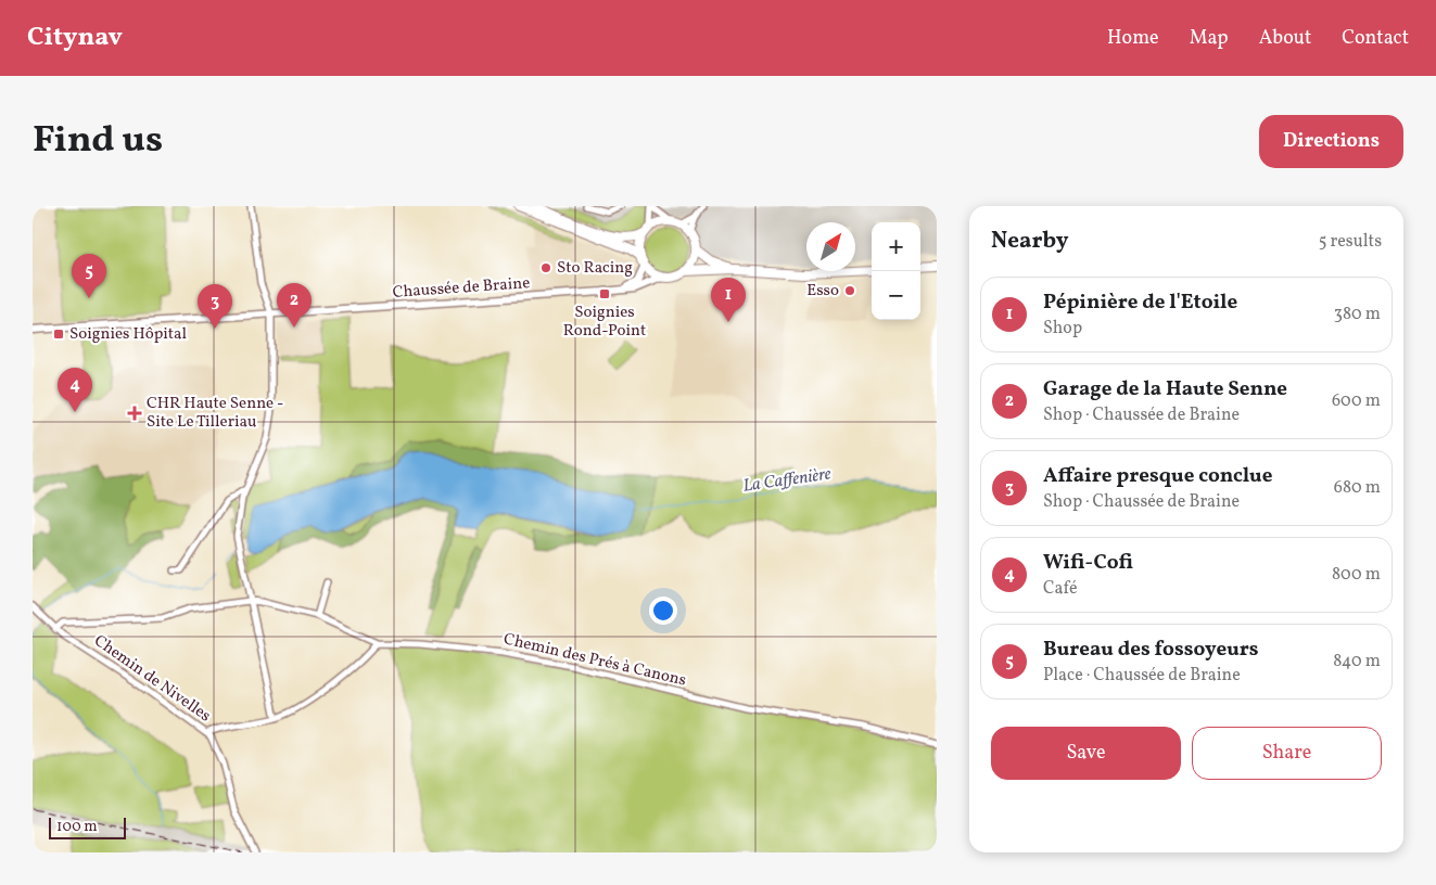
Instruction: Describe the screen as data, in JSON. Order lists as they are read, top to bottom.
{
  "streets": {
    "street": ["Chaussée de Braine", "Chemin des Prés à Canons", "Chemin de Nivelles"]
  },
  "crossings": [
    ["Chemin des Prés à Canons", "Chemin de Nivelles"]
  ],
  "water": ["La Caffenière"],
  "places": {
    "other": ["Sto Racing", "Esso"],
    "transit": ["Soignies Rond-Point", "Soignies Hôpital"],
    "health": ["CHR Haute Senne - Site Le Tilleriau"]
  },
  "scale_bar": "100 m",
  "north": "top right",
  "page": {
    "header": "Citynav",
    "nav": [
      "Home",
      "Map",
      "About",
      "Contact"
    ],
    "title": "Find us",
    "buttons": [
      "Directions",
      ["Save", "Share"]
    ],
    "heading": ["Nearby", "5 results"],
    "map_buttons": ["+", "−"],
    "pins": [
      "5",
      "1",
      "2",
      "3",
      "4"
    ],
    "list": [
      {
        "mark": "1",
        "name": "Pépinière de l'Etoile",
        "note": "Shop",
        "value": "380 m"
      },
      {
        "mark": "2",
        "name": "Garage de la Haute Senne",
        "note": "Shop · Chaussée de Braine",
        "value": "600 m"
      },
      {
        "mark": "3",
        "name": "Affaire presque conclue",
        "note": "Shop · Chaussée de Braine",
        "value": "680 m"
      },
      {
        "mark": "4",
        "name": "Wifi-Cofi",
        "note": "Café",
        "value": "800 m"
      },
      {
        "mark": "5",
        "name": "Bureau des fossoyeurs",
        "note": "Place · Chaussée de Braine",
        "value": "840 m"
      }
    ],
    "scale": "100 m"
  }
}
